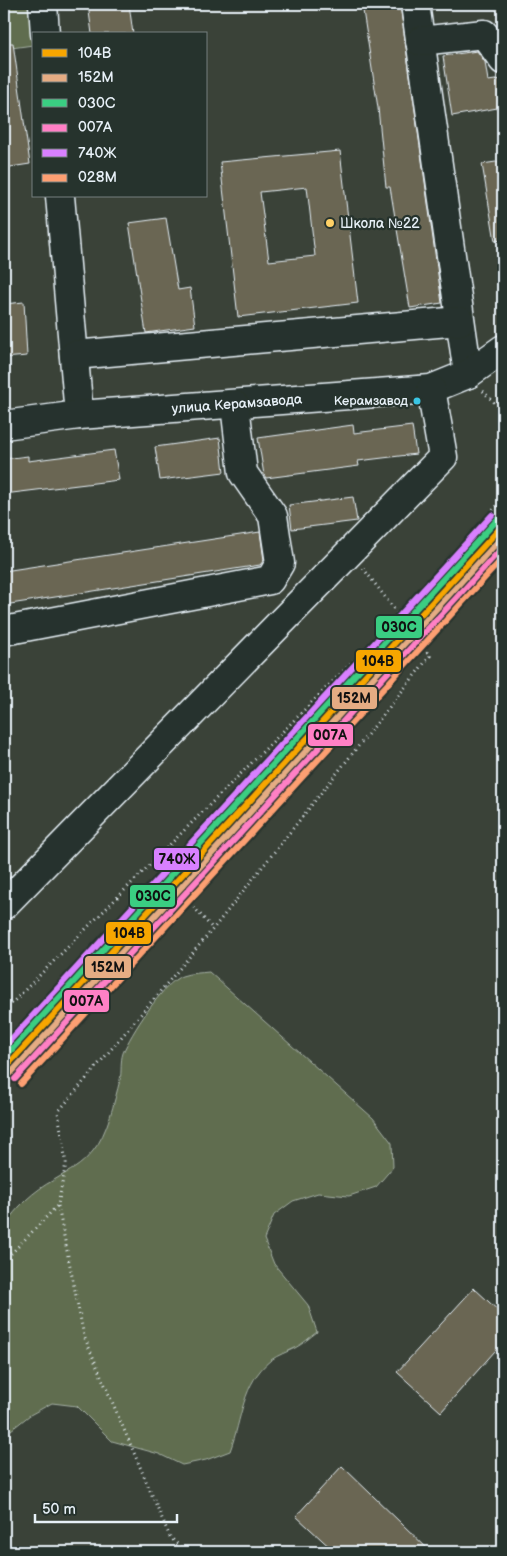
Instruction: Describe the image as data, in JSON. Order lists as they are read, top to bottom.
{
  "streets": {
    "street": ["улица Керамзавода"]
  },
  "places": ["Школа №22", "Керамзавод"],
  "lines": [
    "transit line 740Ж",
    "transit line 030C",
    "transit line 104В",
    "transit line 152М",
    "transit line 007А",
    "transit line 028М"
  ],
  "legend": [
    "104В",
    "152М",
    "030C",
    "007А",
    "740Ж",
    "028М"
  ],
  "scale_bar": "50 m"
}
